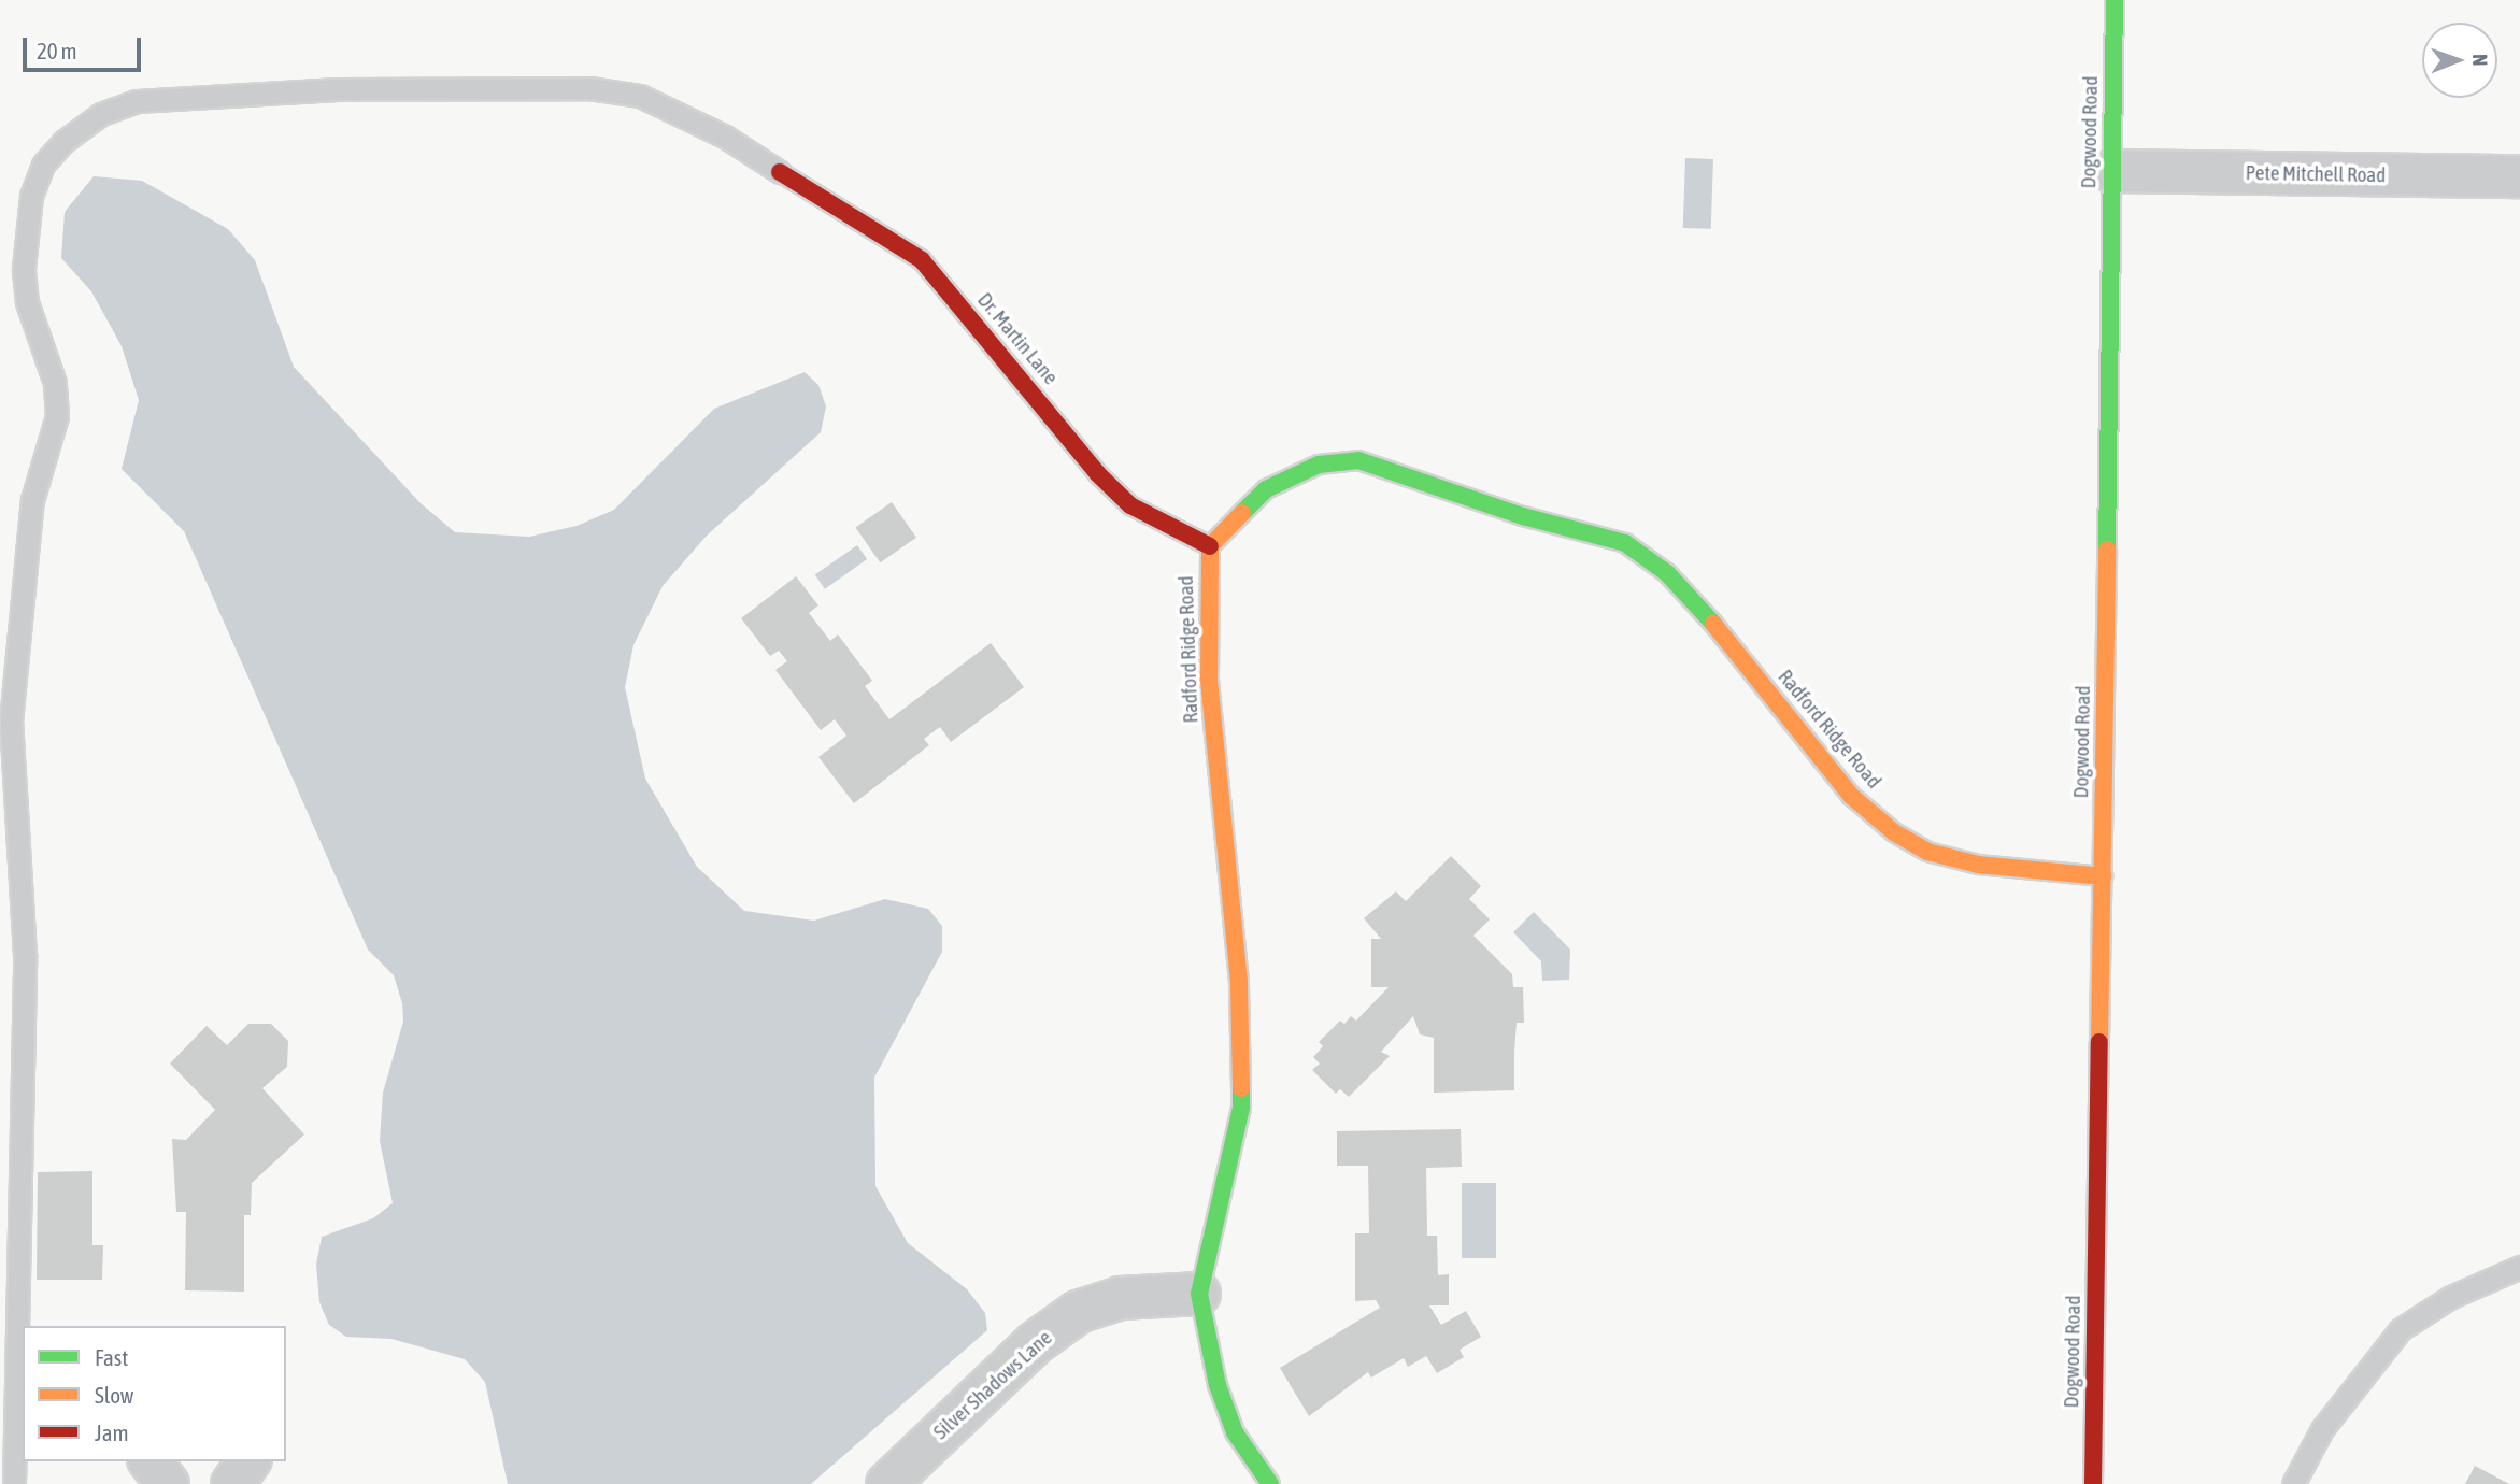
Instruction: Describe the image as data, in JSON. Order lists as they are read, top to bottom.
{
  "streets": {
    "street": [
      "Dogwood Road",
      "Pete Mitchell Road",
      "Dr. Martin Lane",
      "Radford Ridge Road",
      "Silver Shadows Lane"
    ]
  },
  "crossings": [
    ["Dogwood Road", "Pete Mitchell Road"],
    ["Dogwood Road", "Radford Ridge Road"],
    ["Dr. Martin Lane", "Radford Ridge Road"],
    ["Radford Ridge Road", "Silver Shadows Lane"]
  ],
  "legend": ["Fast", "Slow", "Jam"],
  "scale_bar": "20 m",
  "north": "right"
}
